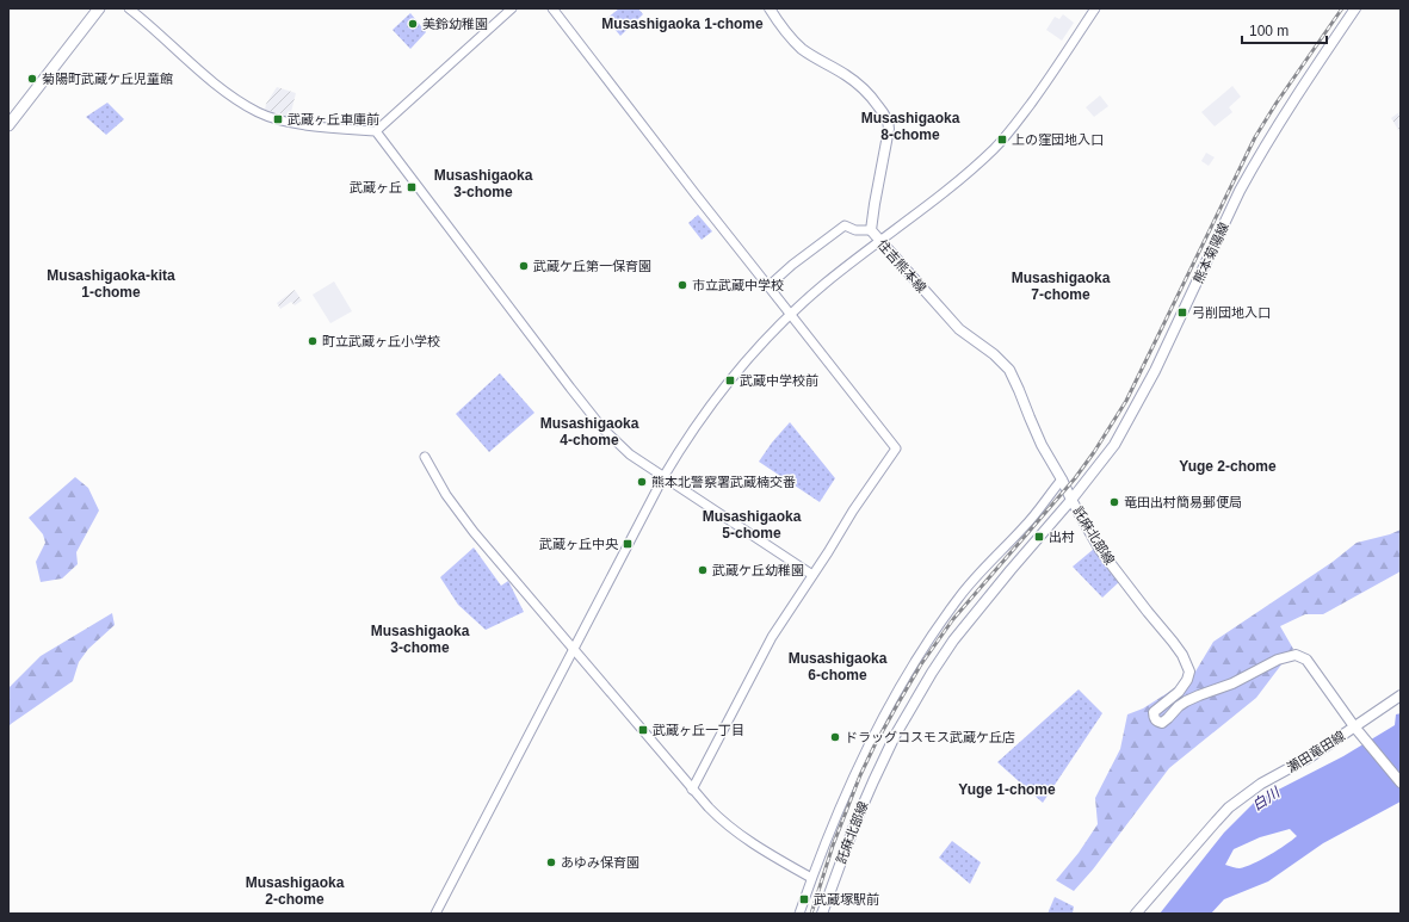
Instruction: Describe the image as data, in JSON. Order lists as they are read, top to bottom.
{
  "streets": {
    "main road": [
      "熊本菊陽線",
      "住吉熊本線",
      "託麻北部線",
      "瀬田竜田線"
    ]
  },
  "crossings": [
    ["熊本菊陽線", "住吉熊本線"],
    ["熊本菊陽線", "託麻北部線"],
    ["住吉熊本線", "託麻北部線"],
    ["託麻北部線", "瀬田竜田線"]
  ],
  "districts": [
    "Musashigaoka 1-chome",
    "Musashigaoka 8-chome",
    "Musashigaoka 3-chome",
    "Musashigaoka-kita 1-chome",
    "Musashigaoka 7-chome",
    "Musashigaoka 4-chome",
    "Yuge 2-chome",
    "Musashigaoka 5-chome",
    "Musashigaoka 3-chome",
    "Musashigaoka 6-chome",
    "Yuge 1-chome",
    "Musashigaoka 2-chome"
  ],
  "water": ["白川"],
  "places": {
    "other": [
      "美鈴幼稚園",
      "菊陽町武蔵ケ丘児童館",
      "武蔵ケ丘第一保育園",
      "市立武蔵中学校",
      "町立武蔵ヶ丘小学校",
      "熊本北警察署武蔵楠交番",
      "竜田出村簡易郵便局",
      "武蔵ケ丘幼稚園",
      "ドラッグコスモス武蔵ケ丘店",
      "あゆみ保育園"
    ],
    "transit": [
      "武蔵ヶ丘車庫前",
      "上の窪団地入口",
      "武蔵ヶ丘",
      "弓削団地入口",
      "武蔵中学校前",
      "出村",
      "武蔵ヶ丘中央",
      "武蔵ヶ丘一丁目",
      "武蔵塚駅前"
    ]
  },
  "scale_bar": "100 m"
}
